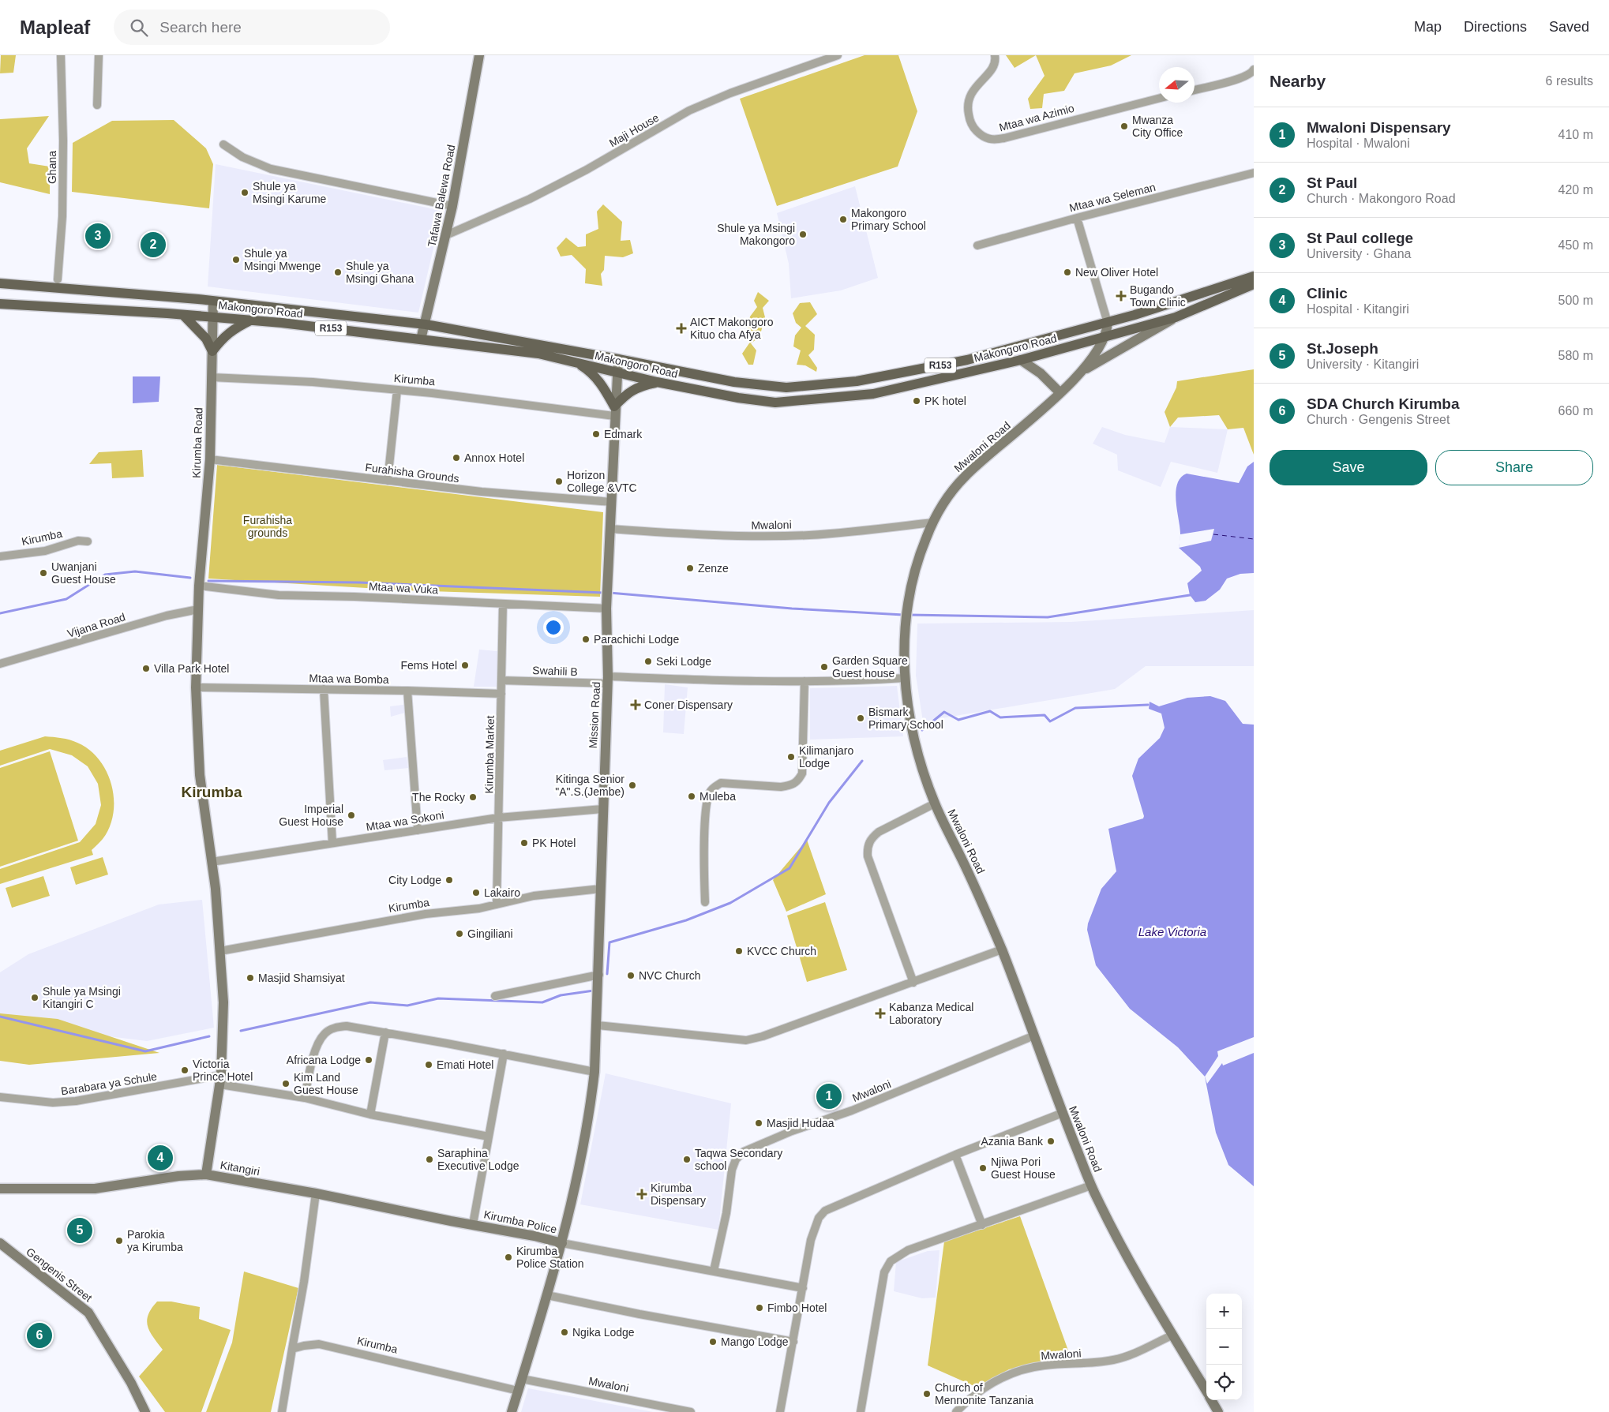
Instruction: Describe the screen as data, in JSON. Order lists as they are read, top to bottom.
{
  "streets": {
    "main road": ["Makongoro Road", "R153"],
    "street": [
      "Mtaa wa Azimio",
      "Maji House",
      "Ghana",
      "Tafawa Balewa Road",
      "Mtaa wa Seleman",
      "Kirumba",
      "Kirumba Road",
      "Mwaloni Road",
      "Furahisha Grounds",
      "Mwaloni",
      "Mtaa wa Vuka",
      "Vijana Road",
      "Swahili B",
      "Mtaa wa Bomba",
      "Mission Road",
      "Kirumba Market",
      "Mtaa wa Sokoni",
      "Barabara ya Schule",
      "Kitangiri",
      "Kirumba Police",
      "Gengenis Street"
    ]
  },
  "crossings": [
    ["Maji House", "Tafawa Balewa Road"],
    ["Tafawa Balewa Road", "Makongoro Road"],
    ["Makongoro Road", "Kirumba Road"],
    ["Makongoro Road", "Mwaloni Road"],
    ["Makongoro Road", "Mission Road"],
    ["Kirumba", "Kirumba Road"],
    ["Kirumba", "Mission Road"],
    ["Kirumba", "Kirumba Market"],
    ["Kirumba Road", "Furahisha Grounds"],
    ["Kirumba Road", "Mtaa wa Vuka"],
    ["Kirumba Road", "Vijana Road"],
    ["Kirumba Road", "Mtaa wa Bomba"],
    ["Kirumba Road", "Mtaa wa Sokoni"],
    ["Kirumba Road", "Barabara ya Schule"],
    ["Kirumba Road", "Kitangiri"],
    ["Mwaloni Road", "Mwaloni"],
    ["Furahisha Grounds", "Mission Road"],
    ["Mwaloni", "Mission Road"],
    ["Mtaa wa Vuka", "Mission Road"],
    ["Mtaa wa Vuka", "Kirumba Market"],
    ["Swahili B", "Mission Road"],
    ["Swahili B", "Kirumba Market"],
    ["Mtaa wa Bomba", "Kirumba Market"],
    ["Mission Road", "Mtaa wa Sokoni"],
    ["Mission Road", "Kirumba Police"],
    ["Kirumba Market", "Mtaa wa Sokoni"],
    ["Kitangiri", "Kirumba Police"]
  ],
  "districts": ["Kirumba"],
  "water": ["Lake Victoria"],
  "parks": ["Furahisha grounds"],
  "places": {
    "other": [
      "Mwanza City Office",
      "Shule ya Msingi Karume",
      "Makongoro Primary School",
      "Shule ya Msingi Makongoro",
      "Shule ya Msingi Mwenge",
      "Shule ya Msingi Ghana",
      "New Oliver Hotel",
      "PK hotel",
      "Edmark",
      "Annox Hotel",
      "Horizon College &VTC",
      "Zenze",
      "Uwanjani Guest House",
      "Parachichi Lodge",
      "Seki Lodge",
      "Fems Hotel",
      "Garden Square Guest house",
      "Villa Park Hotel",
      "Bismark Primary School",
      "Kilimanjaro Lodge",
      "Kitinga Senior \"A\".S.(Jembe)",
      "Muleba",
      "The Rocky",
      "Imperial Guest House",
      "PK Hotel",
      "City Lodge",
      "Lakairo",
      "Gingiliani",
      "KVCC Church",
      "NVC Church",
      "Masjid Shamsiyat",
      "Shule ya Msingi Kitangiri C",
      "Africana Lodge",
      "Emati Hotel",
      "Victoria Prince Hotel",
      "Kim Land Guest House",
      "Masjid Hudaa",
      "Azania Bank",
      "Saraphina Executive Lodge",
      "Taqwa Secondary school",
      "Njiwa Pori Guest House",
      "Parokia ya Kirumba",
      "Kirumba Police Station",
      "Fimbo Hotel",
      "Ngika Lodge",
      "Mango Lodge",
      "Church of Mennonite Tanzania"
    ],
    "health": [
      "Bugando Town Clinic",
      "AICT Makongoro Kituo cha Afya",
      "Coner Dispensary",
      "Kabanza Medical Laboratory",
      "Kirumba Dispensary"
    ]
  },
  "north": "left",
  "page": {
    "header": "Mapleaf",
    "search": "Search here",
    "nav": ["Map", "Directions", "Saved"],
    "heading": ["Nearby", "6 results"],
    "list": [
      {
        "mark": "1",
        "name": "Mwaloni Dispensary",
        "note": "Hospital · Mwaloni",
        "value": "410 m"
      },
      {
        "mark": "2",
        "name": "St Paul",
        "note": "Church · Makongoro Road",
        "value": "420 m"
      },
      {
        "mark": "3",
        "name": "St Paul college",
        "note": "University · Ghana",
        "value": "450 m"
      },
      {
        "mark": "4",
        "name": "Clinic",
        "note": "Hospital · Kitangiri",
        "value": "500 m"
      },
      {
        "mark": "5",
        "name": "St.Joseph",
        "note": "University · Kitangiri",
        "value": "580 m"
      },
      {
        "mark": "6",
        "name": "SDA Church Kirumba",
        "note": "Church · Gengenis Street",
        "value": "660 m"
      }
    ],
    "pins": [
      "3",
      "2",
      "1",
      "4",
      "5",
      "6"
    ],
    "buttons": ["Save", "Share"],
    "map_buttons": ["+", "−"]
  }
}
